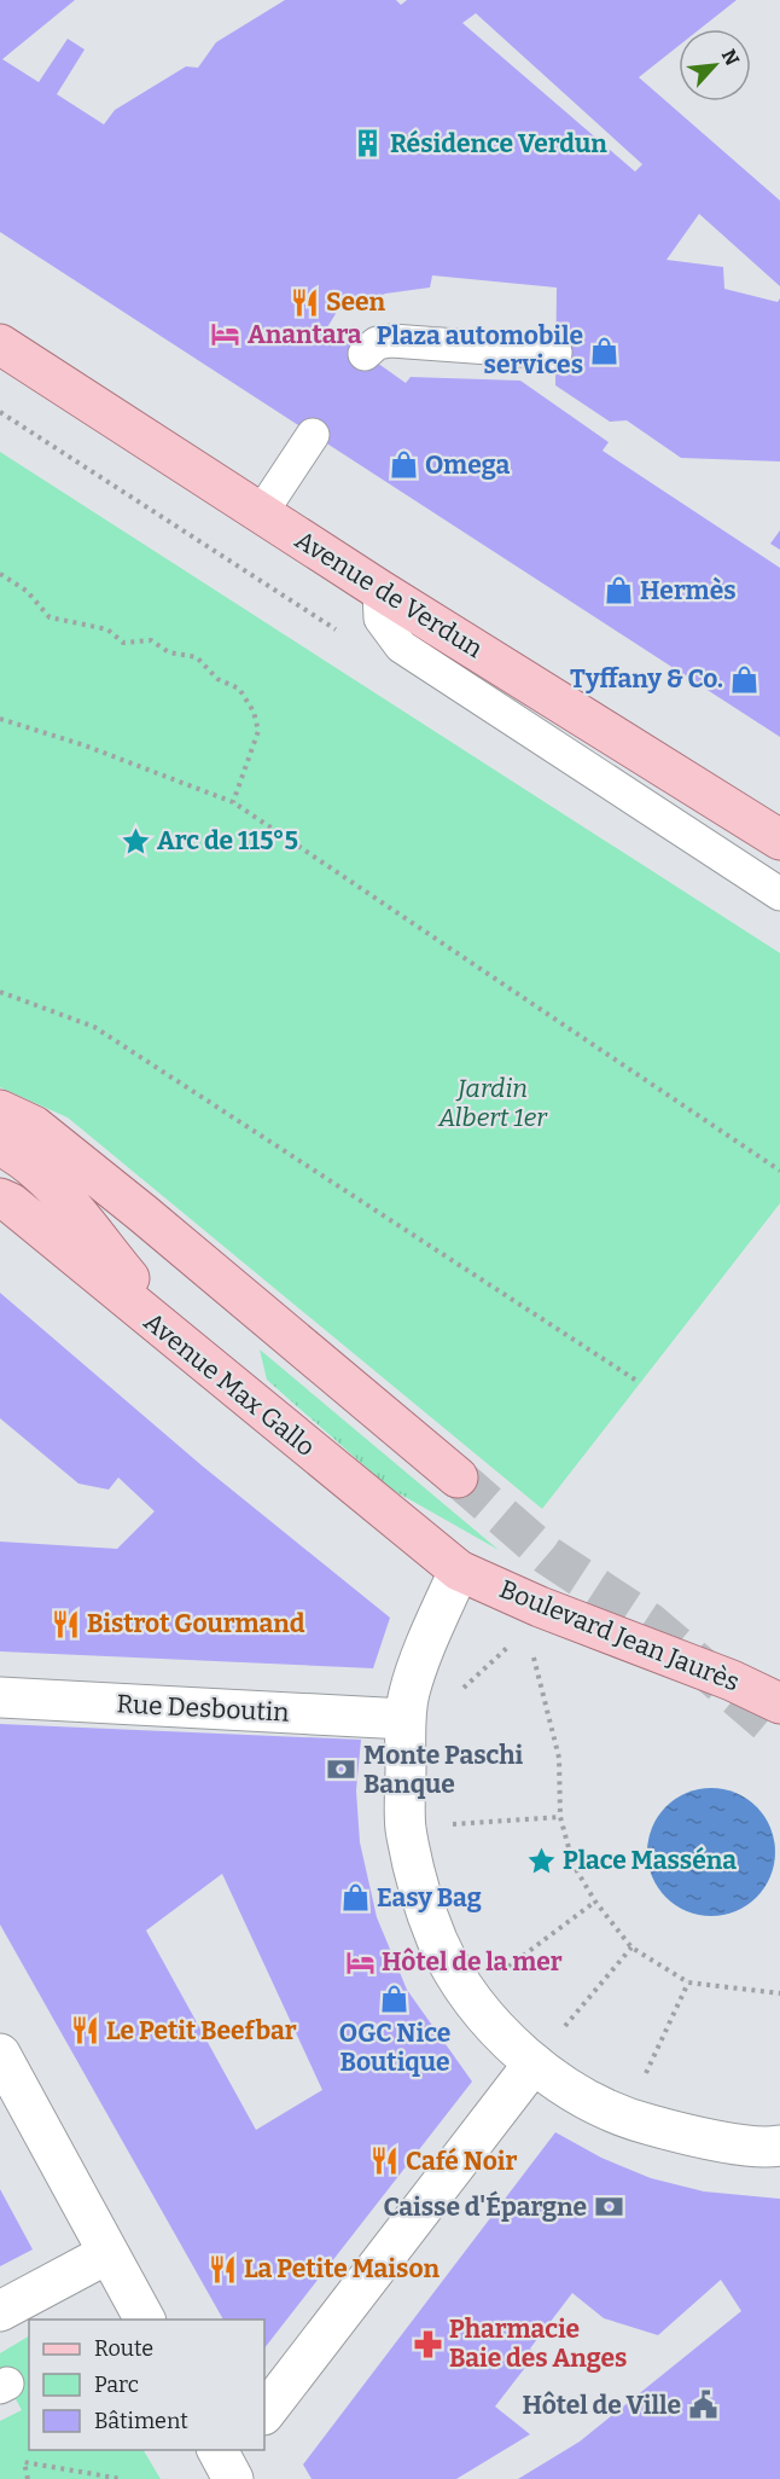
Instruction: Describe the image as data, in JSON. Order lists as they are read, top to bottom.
{
  "streets": {
    "main road": ["Avenue de Verdun", "Avenue Max Gallo", "Boulevard Jean Jaurès"],
    "street": ["Rue Desboutin"]
  },
  "crossings": [
    ["Avenue Max Gallo", "Boulevard Jean Jaurès"]
  ],
  "parks": ["Jardin Albert 1er"],
  "places": {
    "building": ["Résidence Verdun"],
    "restaurant": [
      "Seen",
      "Bistrot Gourmand",
      "Le Petit Beefbar",
      "Café Noir",
      "La Petite Maison"
    ],
    "hotel": ["Anantara", "Hôtel de la mer"],
    "shop": [
      "Plaza automobile services",
      "Omega",
      "Hermès",
      "Tyffany & Co.",
      "Easy Bag",
      "OGC Nice Boutique"
    ],
    "place": ["Arc de 115°5", "Place Masséna"],
    "bank": ["Monte Paschi Banque", "Caisse d'Épargne"],
    "pharmacy": ["Pharmacie Baie des Anges"],
    "public building": ["Hôtel de Ville"]
  },
  "legend": ["Route", "Parc", "Bâtiment"],
  "north": "top right"
}
